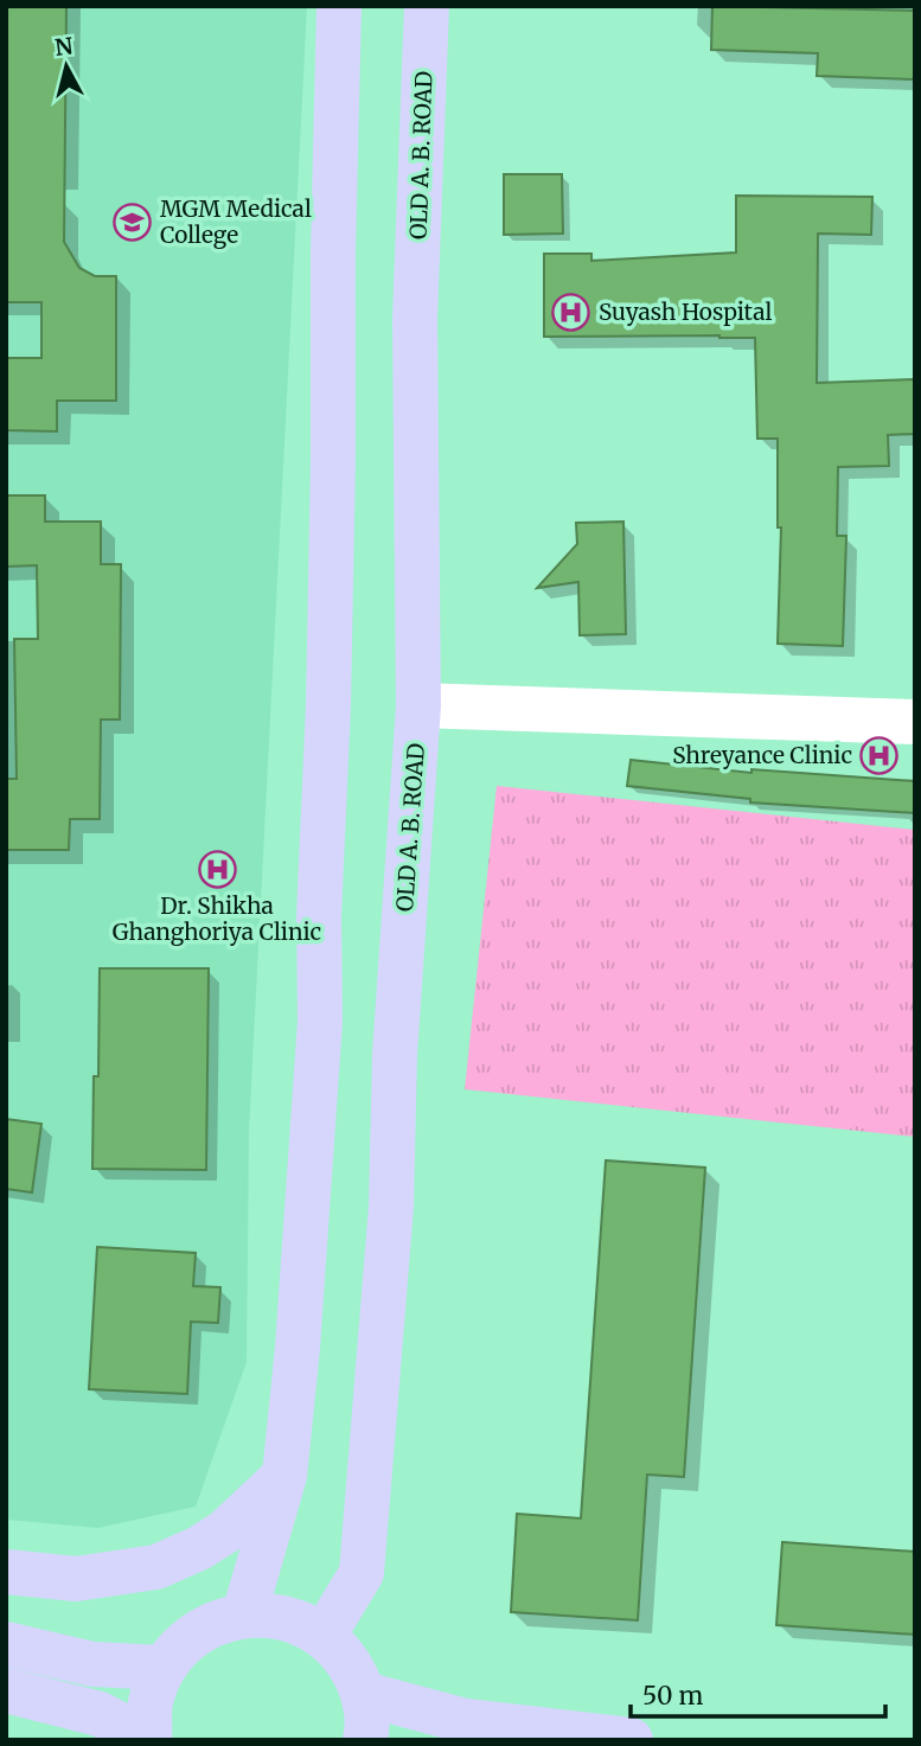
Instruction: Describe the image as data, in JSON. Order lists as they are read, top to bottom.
{
  "streets": {
    "main road": ["OLD A. B. ROAD"]
  },
  "places": {
    "school or university": ["MGM Medical College"],
    "hospital": ["Suyash Hospital", "Shreyance Clinic", "Dr. Shikha Ghanghoriya Clinic"]
  },
  "scale_bar": "50 m",
  "north": "top"
}
